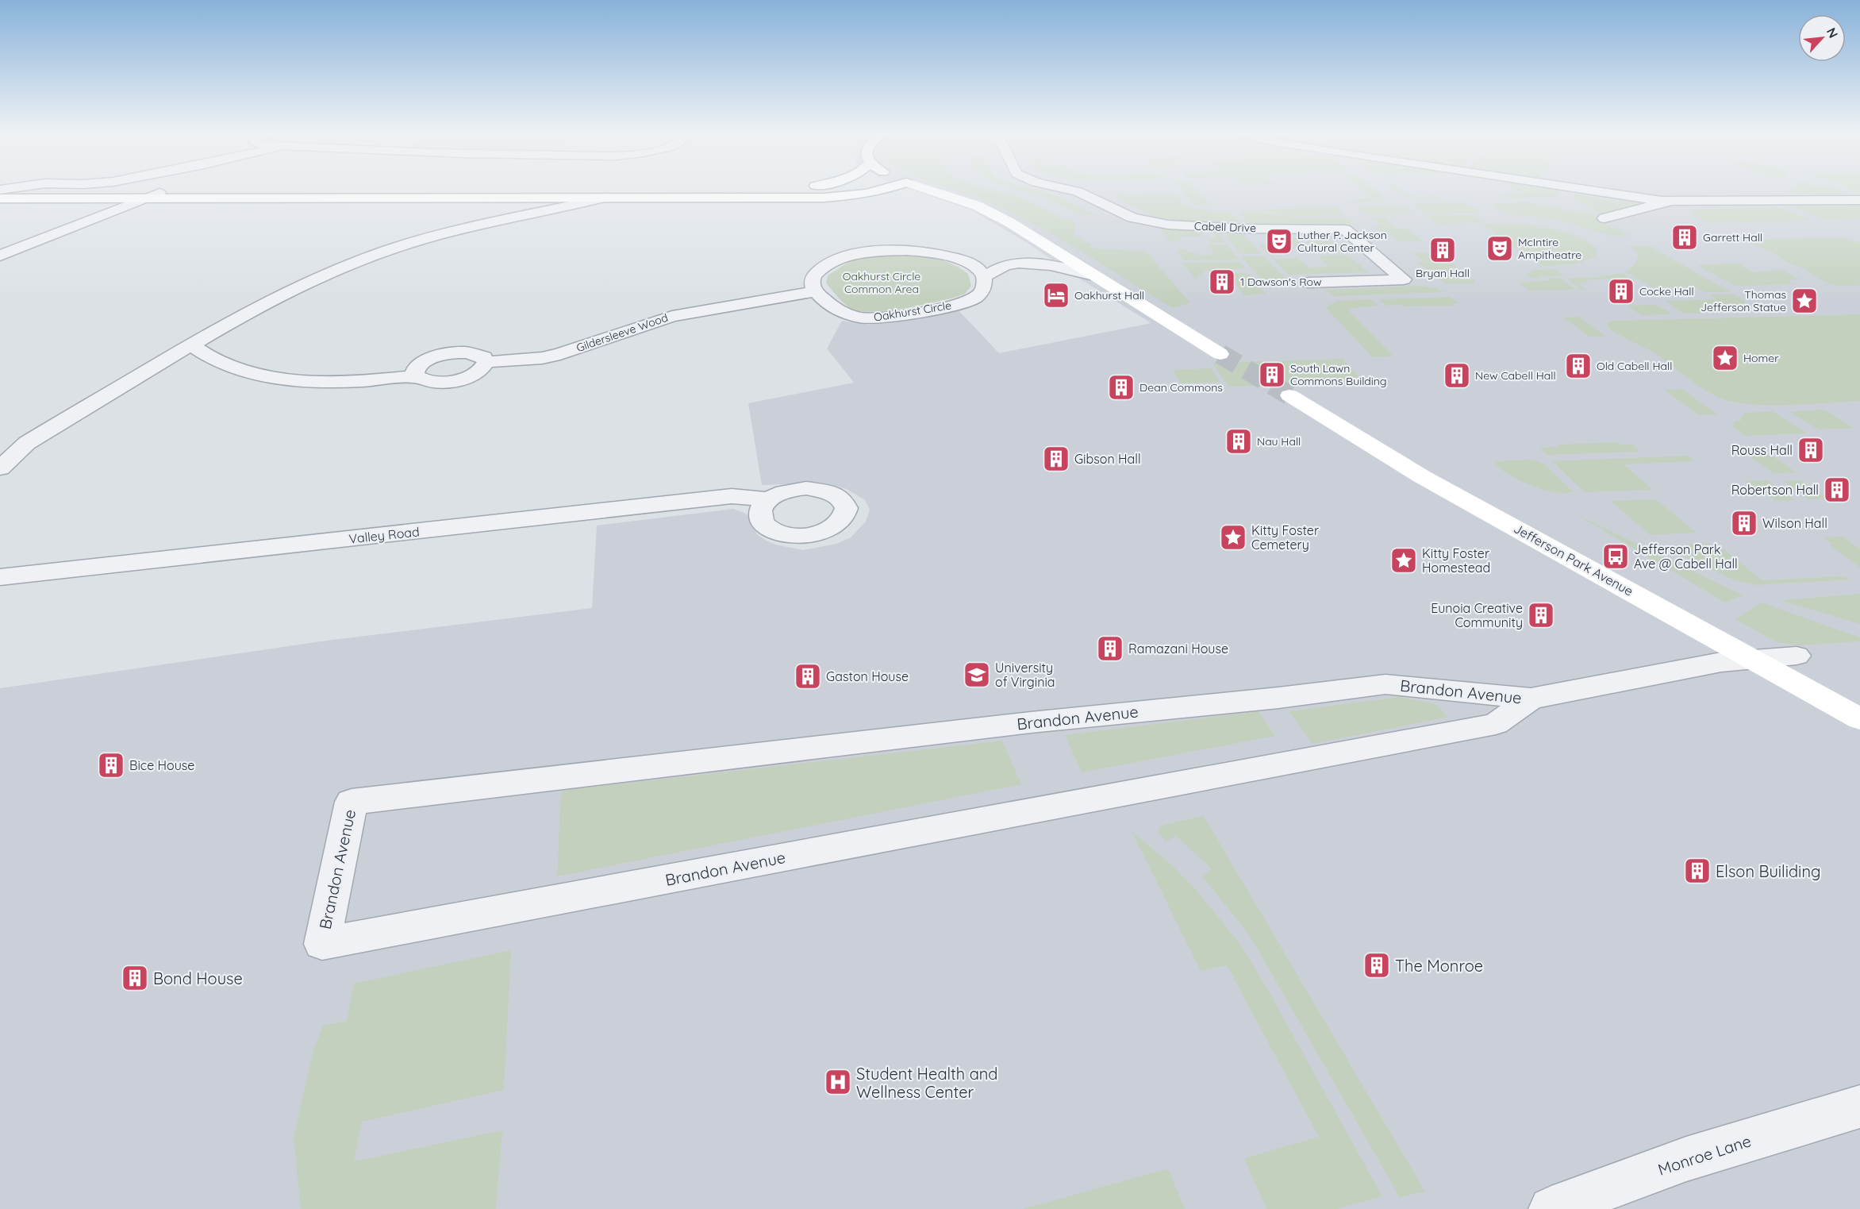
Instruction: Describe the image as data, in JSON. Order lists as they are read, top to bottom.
{
  "streets": {
    "main road": ["Jefferson Park Avenue"],
    "street": [
      "Cabell Drive",
      "Oakhurst Circle",
      "Gildersleeve Wood",
      "Valley Road",
      "Brandon Avenue",
      "Monroe Lane"
    ]
  },
  "crossings": [
    ["Oakhurst Circle", "Gildersleeve Wood"],
    ["Jefferson Park Avenue", "Brandon Avenue"]
  ],
  "parks": ["Oakhurst Circle Common Area"],
  "places": {
    "building": [
      "Garrett Hall",
      "Bryan Hall",
      "1 Dawson's Row",
      "Cocke Hall",
      "Old Cabell Hall",
      "South Lawn Commons Building",
      "New Cabell Hall",
      "Dean Commons",
      "Nau Hall",
      "Rouss Hall",
      "Gibson Hall",
      "Robertson Hall",
      "Wilson Hall",
      "Eunoia Creative Community",
      "Ramazani House",
      "Gaston House",
      "Bice House",
      "Elson Builiding",
      "The Monroe",
      "Bond House"
    ],
    "theatre": ["Luther P. Jackson Cultural Center", "McIntire Ampitheatre"],
    "hotel": ["Oakhurst Hall"],
    "place": [
      "Thomas Jefferson Statue",
      "Homer",
      "Kitty Foster Cemetery",
      "Kitty Foster Homestead"
    ],
    "bus stop": ["Jefferson Park Ave @ Cabell Hall"],
    "school or university": ["University of Virginia"],
    "hospital": ["Student Health and Wellness Center"]
  },
  "north": "top right"
}
